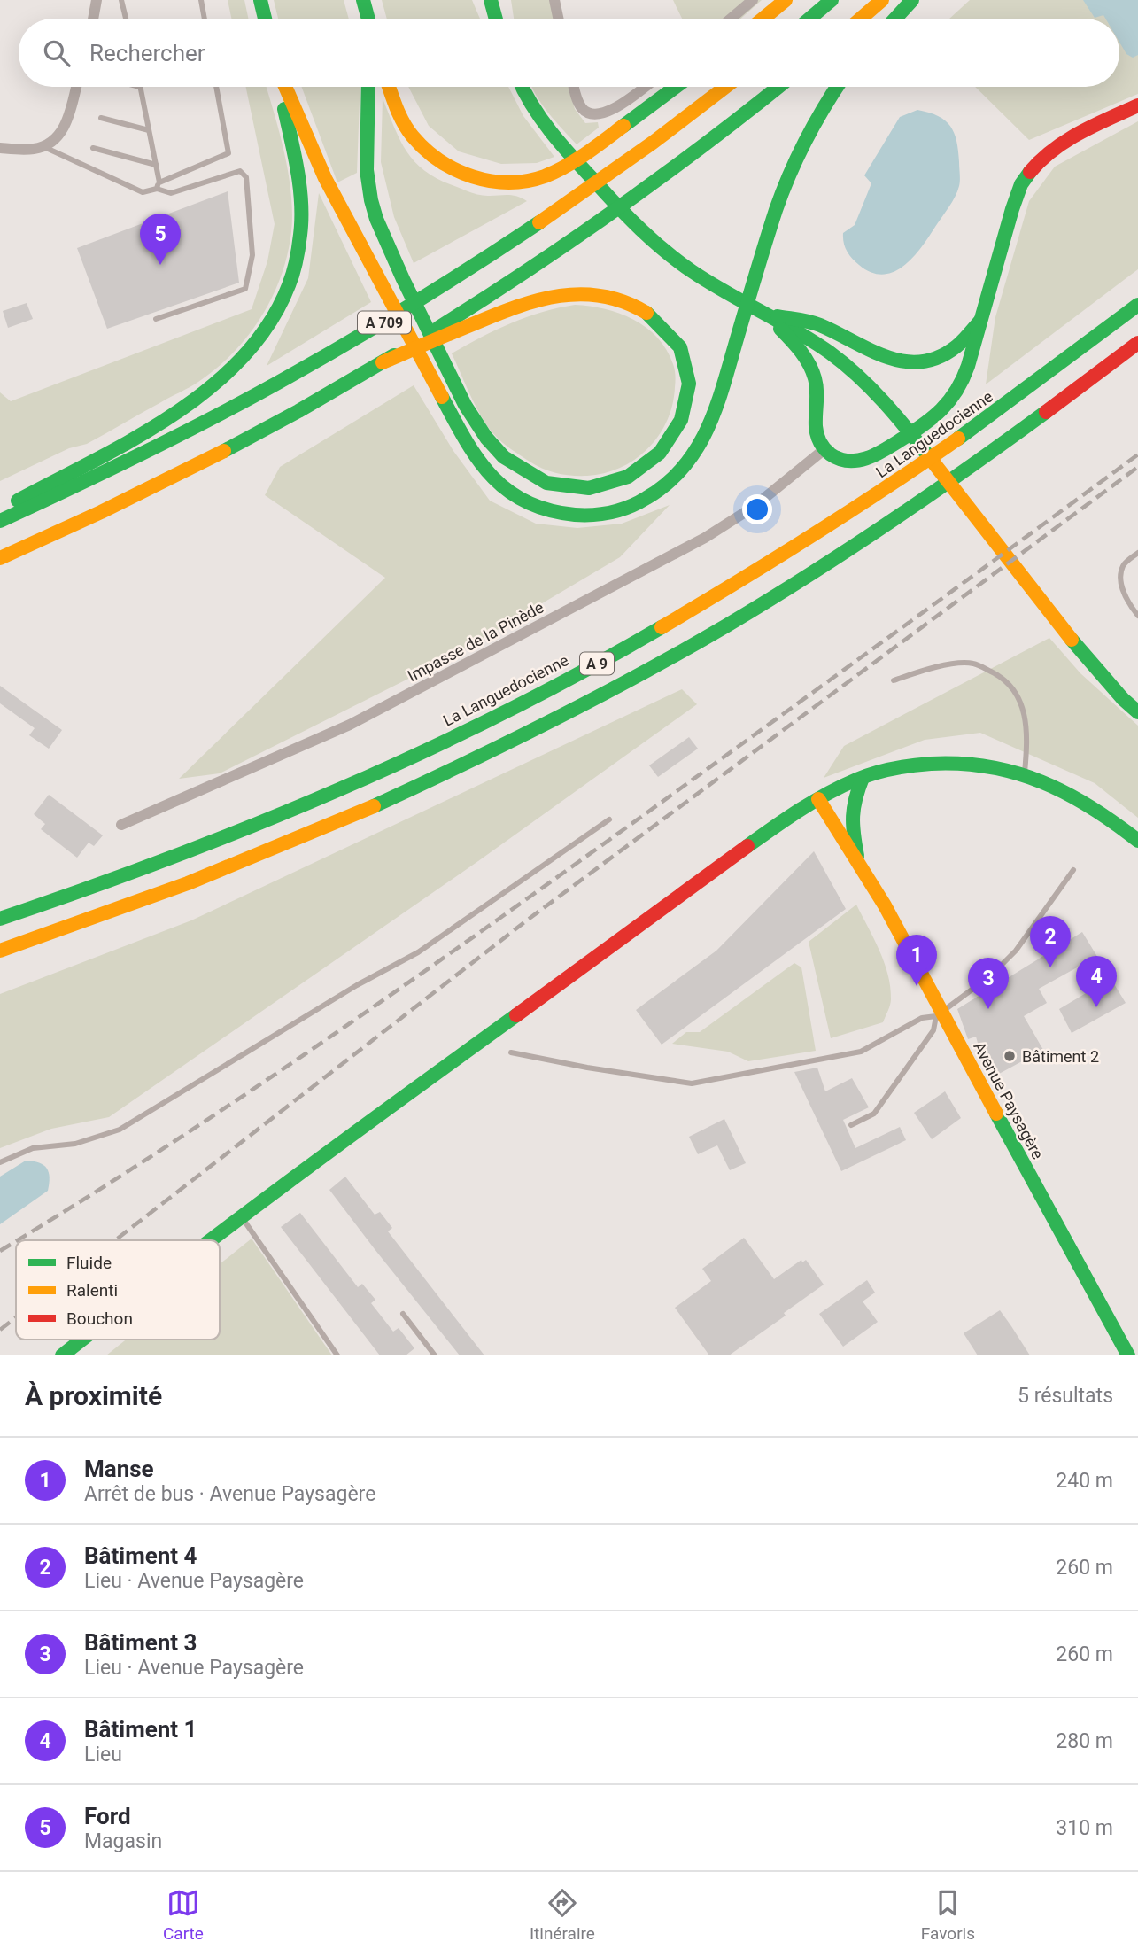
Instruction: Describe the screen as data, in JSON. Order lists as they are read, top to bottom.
{
  "streets": {
    "main road": [
      "A 709",
      "La Languedocienne",
      "A 9",
      "Avenue Paysagère"
    ],
    "street": ["Impasse de la Pinède"]
  },
  "places": ["Bâtiment 2"],
  "legend": ["Fluide", "Ralenti", "Bouchon"],
  "page": {
    "search": "Rechercher",
    "pins": [
      "5",
      "2",
      "1",
      "4",
      "3"
    ],
    "heading": ["À proximité", "5 résultats"],
    "list": [
      {
        "mark": "1",
        "name": "Manse",
        "note": "Arrêt de bus · Avenue Paysagère",
        "value": "240 m"
      },
      {
        "mark": "2",
        "name": "Bâtiment 4",
        "note": "Lieu · Avenue Paysagère",
        "value": "260 m"
      },
      {
        "mark": "3",
        "name": "Bâtiment 3",
        "note": "Lieu · Avenue Paysagère",
        "value": "260 m"
      },
      {
        "mark": "4",
        "name": "Bâtiment 1",
        "note": "Lieu",
        "value": "280 m"
      },
      {
        "mark": "5",
        "name": "Ford",
        "note": "Magasin",
        "value": "310 m"
      }
    ],
    "nav": ["Carte", "Itinéraire", "Favoris"]
  }
}
